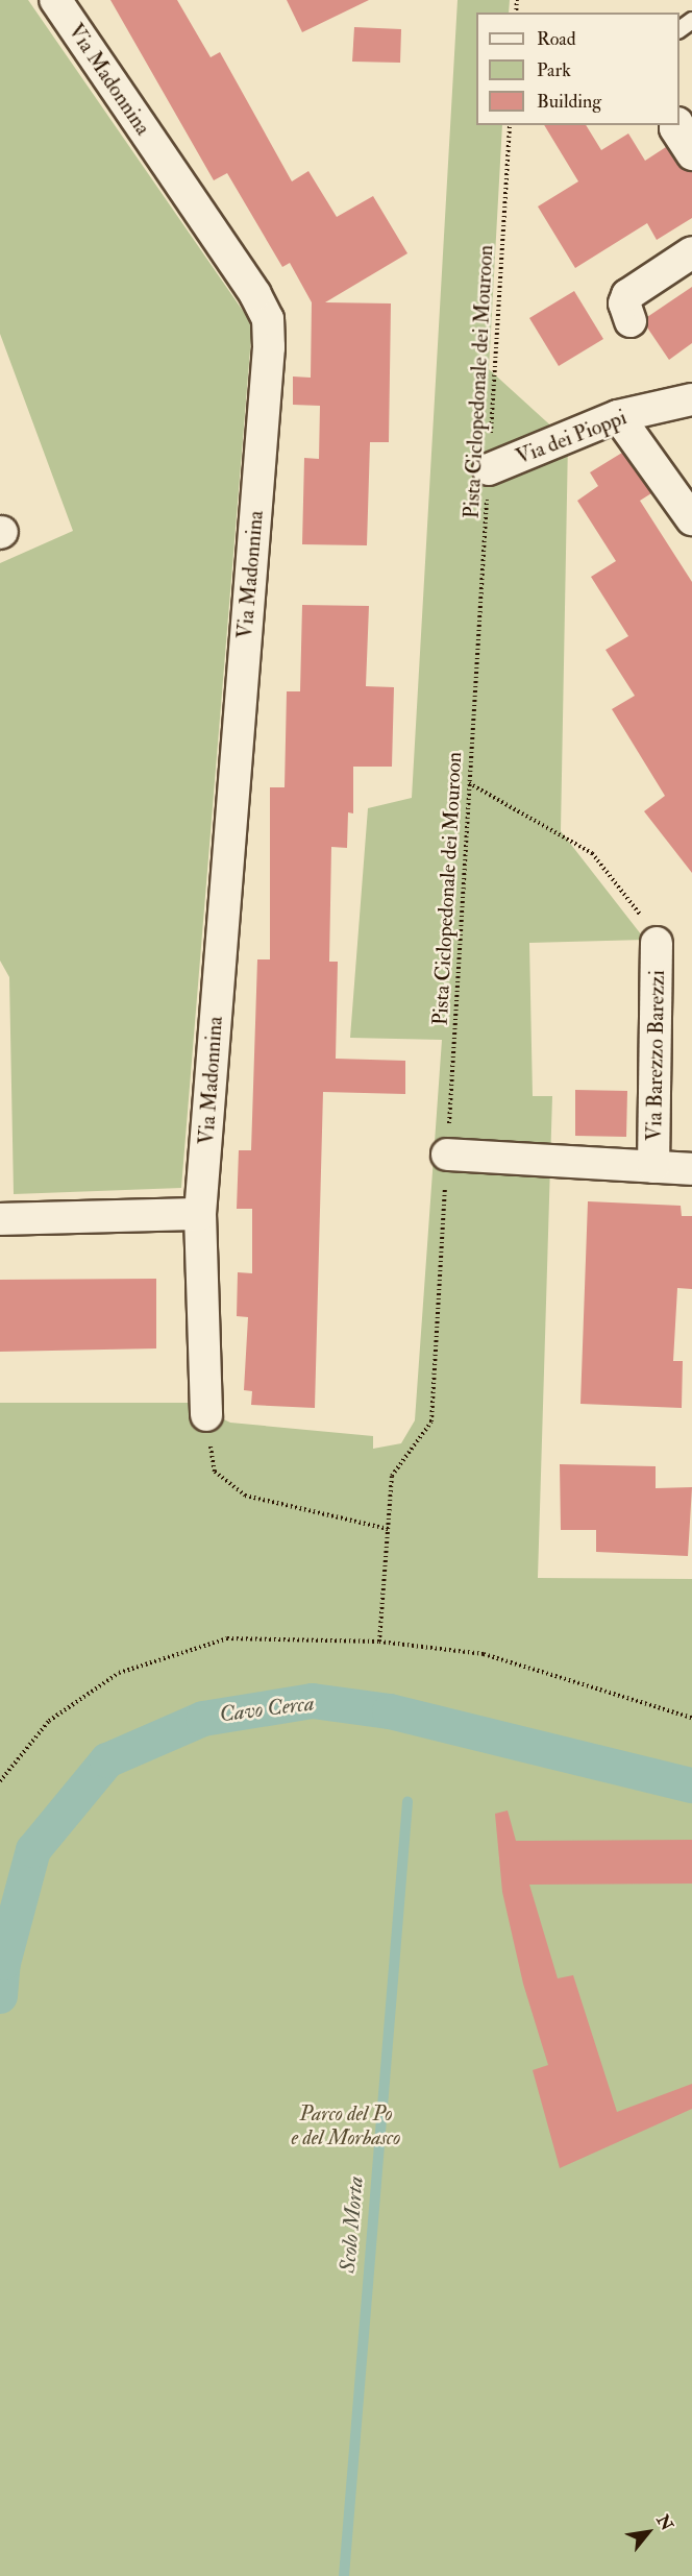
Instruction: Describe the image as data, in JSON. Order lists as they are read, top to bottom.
{
  "streets": {
    "street": ["Via Madonnina", "Via dei Pioppi", "Via Barezzo Barezzi"],
    "path": ["Pista Ciclopedonale dei Mouroon"]
  },
  "crossings": [
    ["Pista Ciclopedonale dei Mouroon", "Via dei Pioppi"],
    ["Pista Ciclopedonale dei Mouroon", "Via Barezzo Barezzi"]
  ],
  "water": ["Cavo Cerca", "Scolo Morta"],
  "parks": ["Parco del Po e del Morbasco"],
  "legend": ["Road", "Park", "Building"],
  "north": "top right"
}
